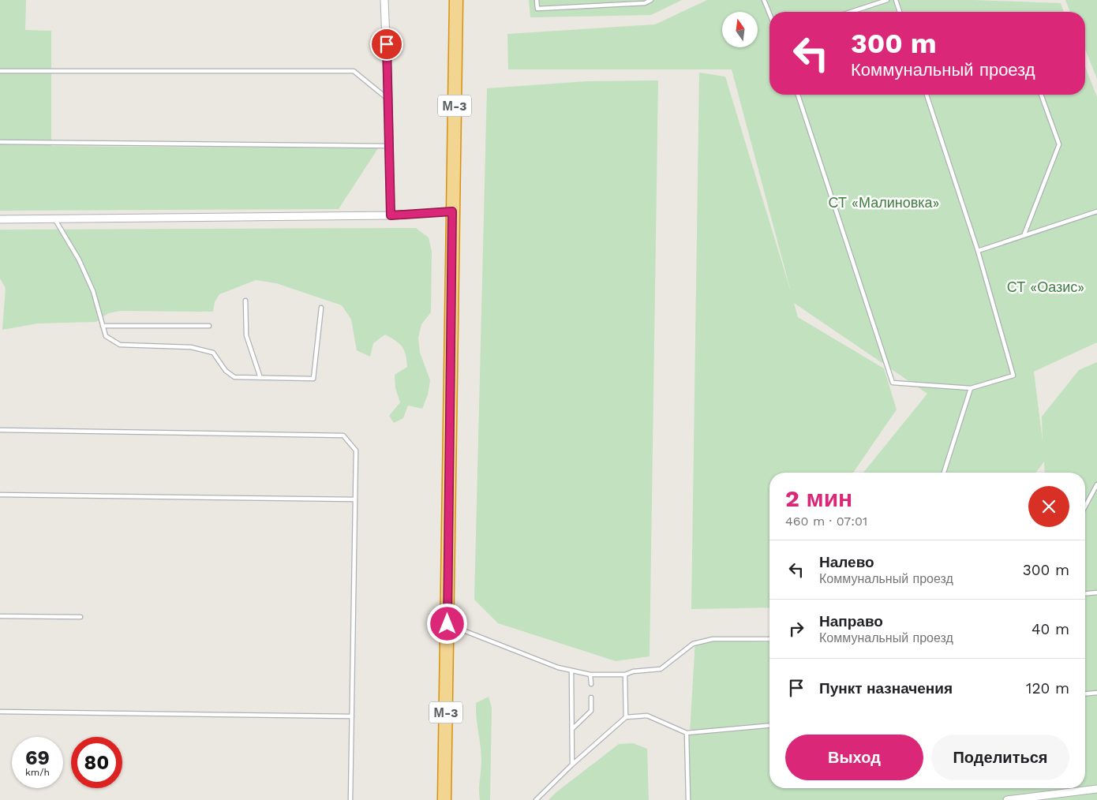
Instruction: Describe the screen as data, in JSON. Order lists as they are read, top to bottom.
{
  "streets": {
    "highway": ["М-3"]
  },
  "parks": ["СТ «Малиновка»", "СТ «Оазис»"],
  "north": "top",
  "page": {
    "turn": ["300 m", "Коммунальный проезд"],
    "heading": ["2 мин", "460 m · 07:01"],
    "list": [
      {
        "name": "Налево",
        "note": "Коммунальный проезд",
        "value": "300 m"
      },
      {
        "name": "Направо",
        "note": "Коммунальный проезд",
        "value": "40 m"
      },
      {
        "name": "Пункт назначения",
        "value": "120 m"
      }
    ],
    "buttons": ["Выход", "Поделиться"],
    "speed": "69 km/h",
    "limit": "80"
  }
}
